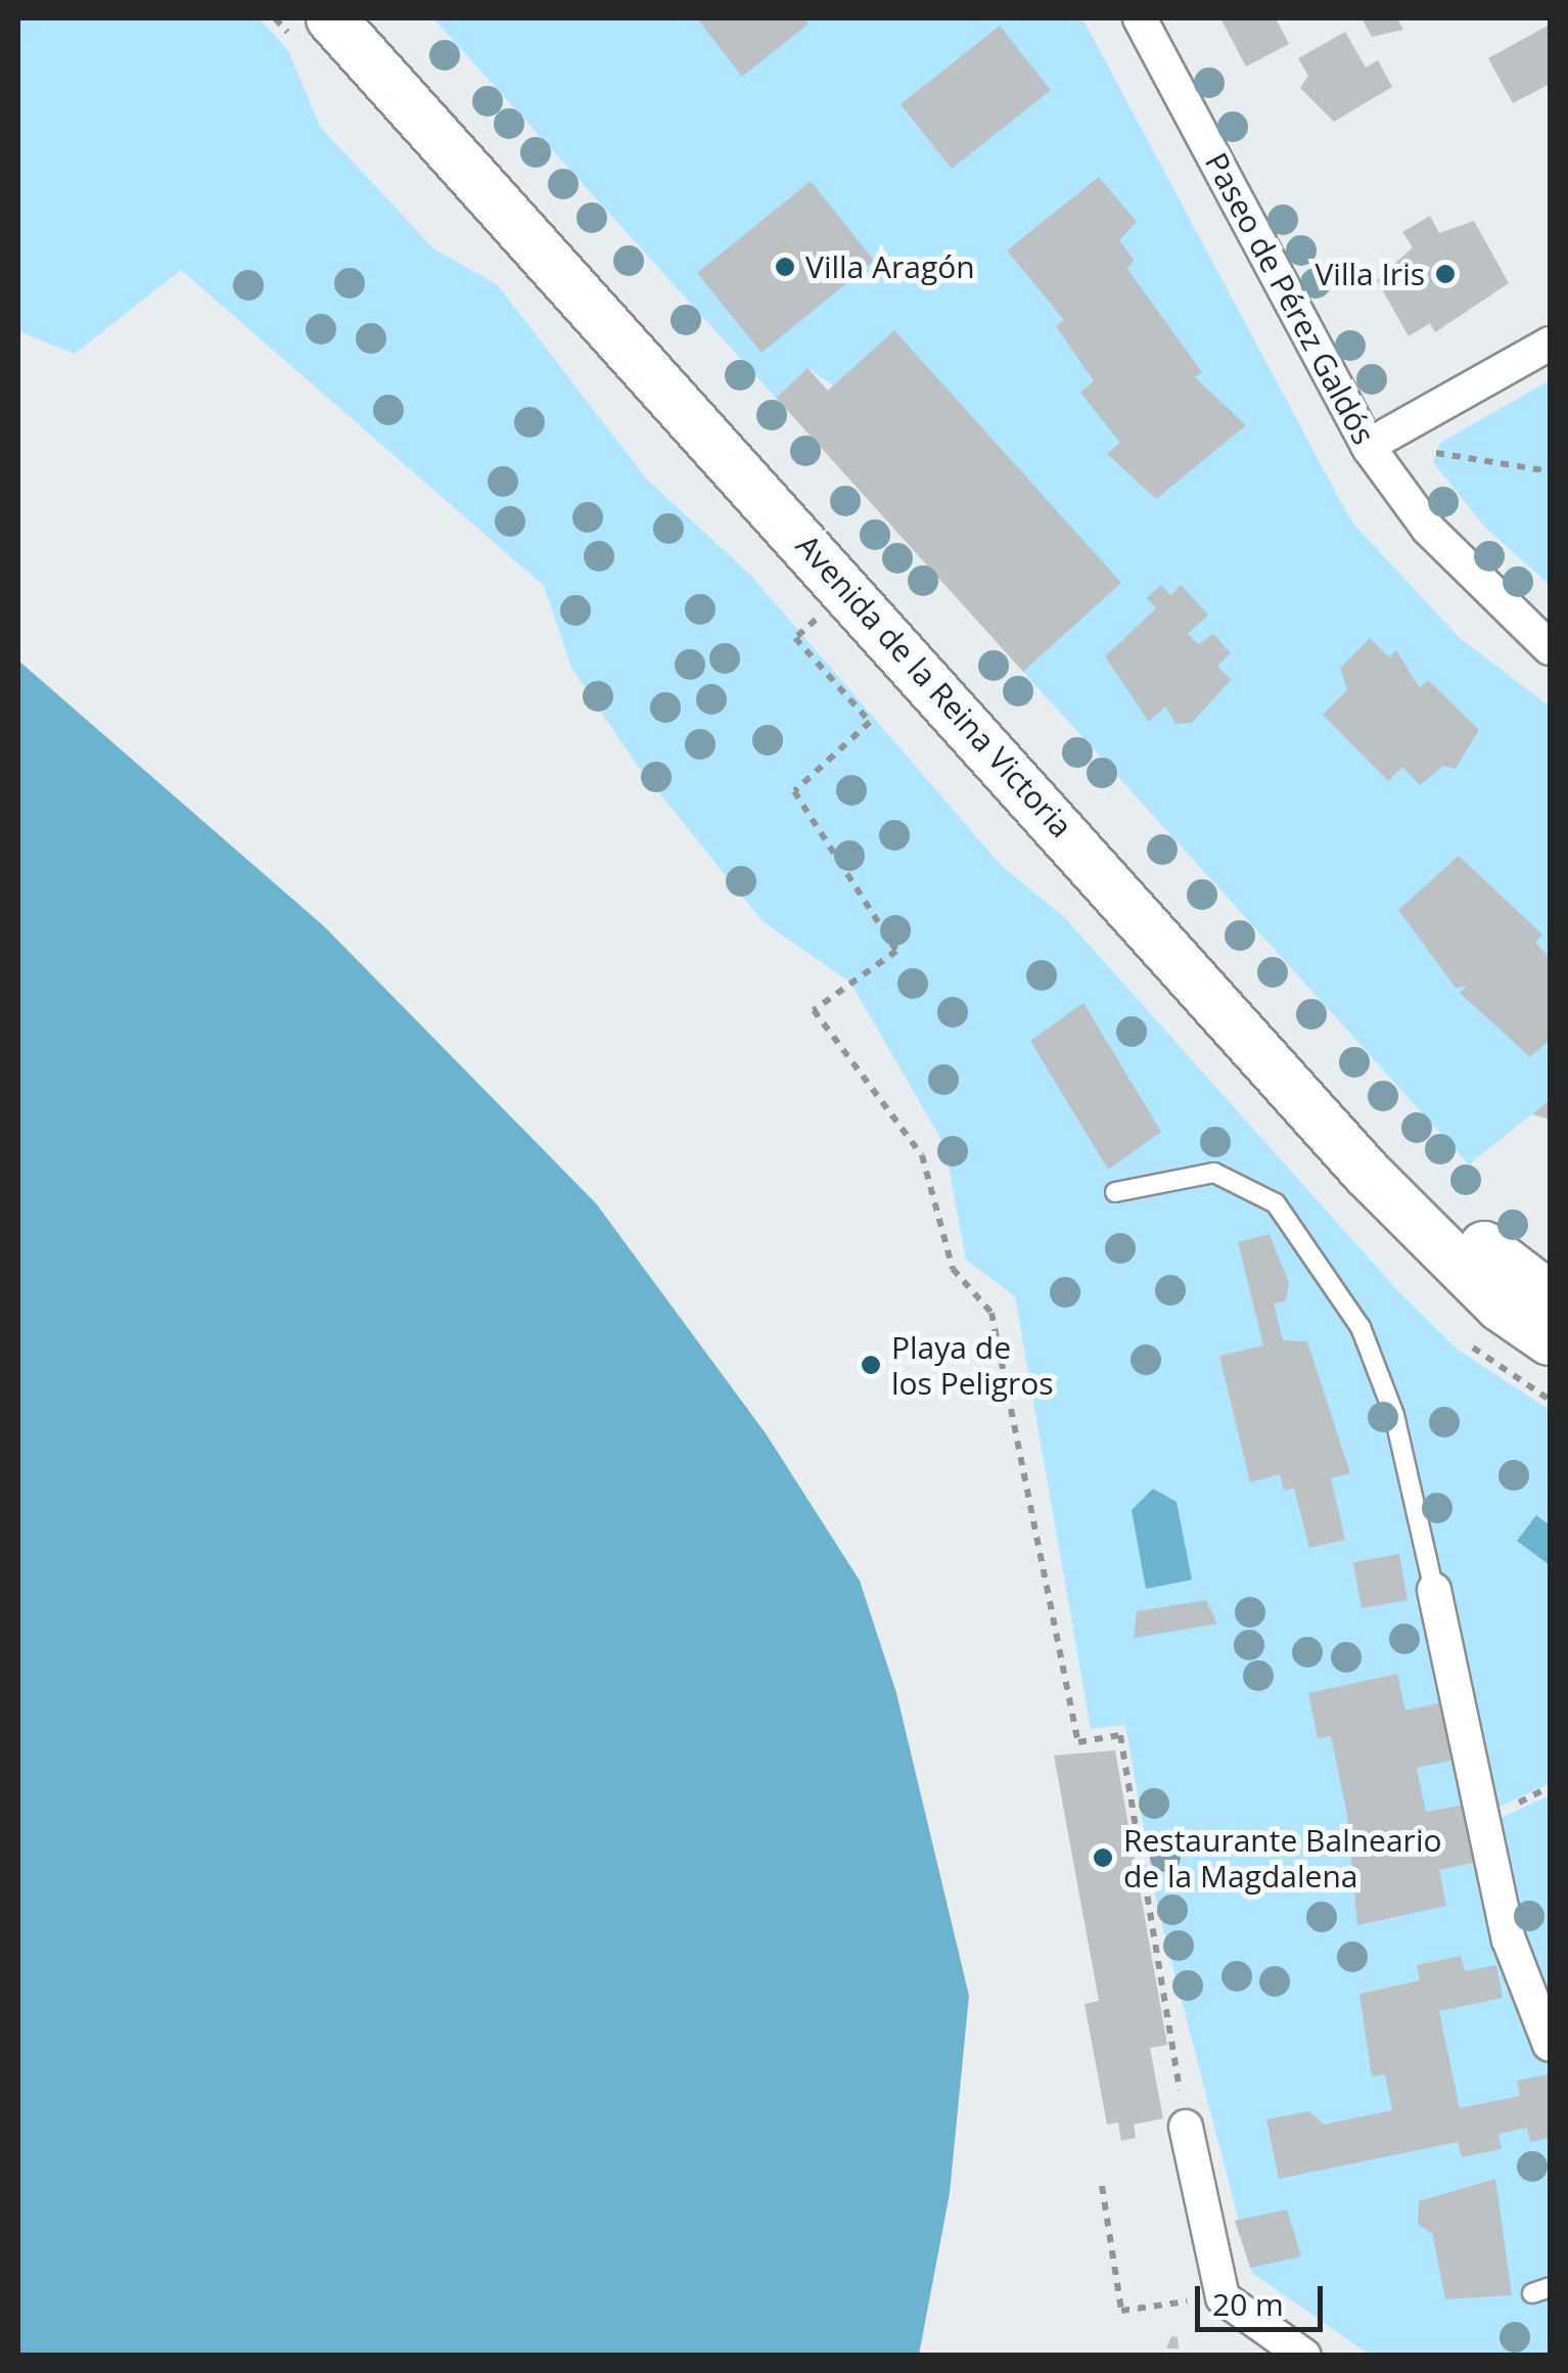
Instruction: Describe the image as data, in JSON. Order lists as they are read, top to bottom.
{
  "streets": {
    "main road": ["Avenida de la Reina Victoria"],
    "street": ["Paseo de Pérez Galdós"]
  },
  "places": [
    "Villa Aragón",
    "Villa Iris",
    "Playa de los Peligros",
    "Restaurante Balneario de la Magdalena"
  ],
  "scale_bar": "20 m"
}
